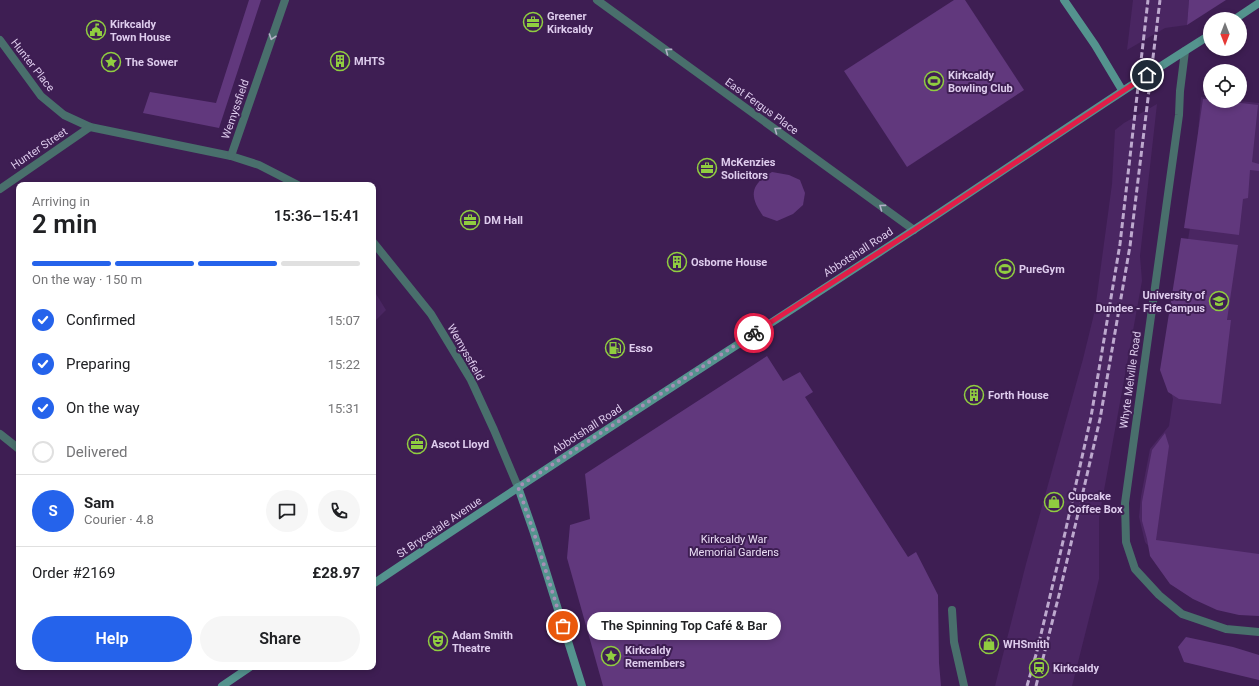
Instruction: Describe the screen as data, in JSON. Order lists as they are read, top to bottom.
{
  "streets": {
    "main road": ["Abbotshall Road", "St Brycedale Avenue"],
    "street": [
      "Hunter Place",
      "East Fergus Place",
      "Wemyssfield",
      "Hunter Street",
      "Whyte Melville Road"
    ]
  },
  "crossings": [
    ["Hunter Place", "Wemyssfield"],
    ["Hunter Place", "Hunter Street"],
    ["East Fergus Place", "Abbotshall Road"],
    ["Wemyssfield", "Abbotshall Road"],
    ["Wemyssfield", "St Brycedale Avenue"],
    ["Abbotshall Road", "Whyte Melville Road"],
    ["Abbotshall Road", "St Brycedale Avenue"]
  ],
  "one_way": ["East Fergus Place"],
  "parks": ["Kirkcaldy War Memorial Gardens"],
  "places": {
    "office": [
      "Greener Kirkcaldy",
      "McKenzies Solicitors",
      "DM Hall",
      "Ascot Lloyd"
    ],
    "public building": ["Kirkcaldy Town House"],
    "building": ["MHTS", "Osborne House", "Forth House"],
    "place": ["The Sower", "Kirkcaldy Remembers"],
    "sports": ["Kirkcaldy Bowling Club", "PureGym"],
    "school or university": ["University of Dundee - Fife Campus"],
    "fuel station": ["Esso"],
    "shop": ["Cupcake Coffee Box", "WHSmith"],
    "other": ["The Spinning Top Café & Bar"],
    "theatre": ["Adam Smith Theatre"],
    "station": ["Kirkcaldy"]
  },
  "north": "bottom",
  "page": {
    "heading": ["2 min", "Arriving in", "15:36–15:41"],
    "panel": [
      "Sam",
      "Courier · 4.8",
      "Order #2169",
      "£28.97"
    ],
    "bar": "On the way · 150 m",
    "list": [
      ["Confirmed", "15:07"],
      ["Preparing", "15:22"],
      ["On the way", "15:31"],
      "Delivered"
    ],
    "round": "S",
    "buttons": ["Help", "Share"],
    "bubble": "The Spinning Top Café & Bar"
  }
}
